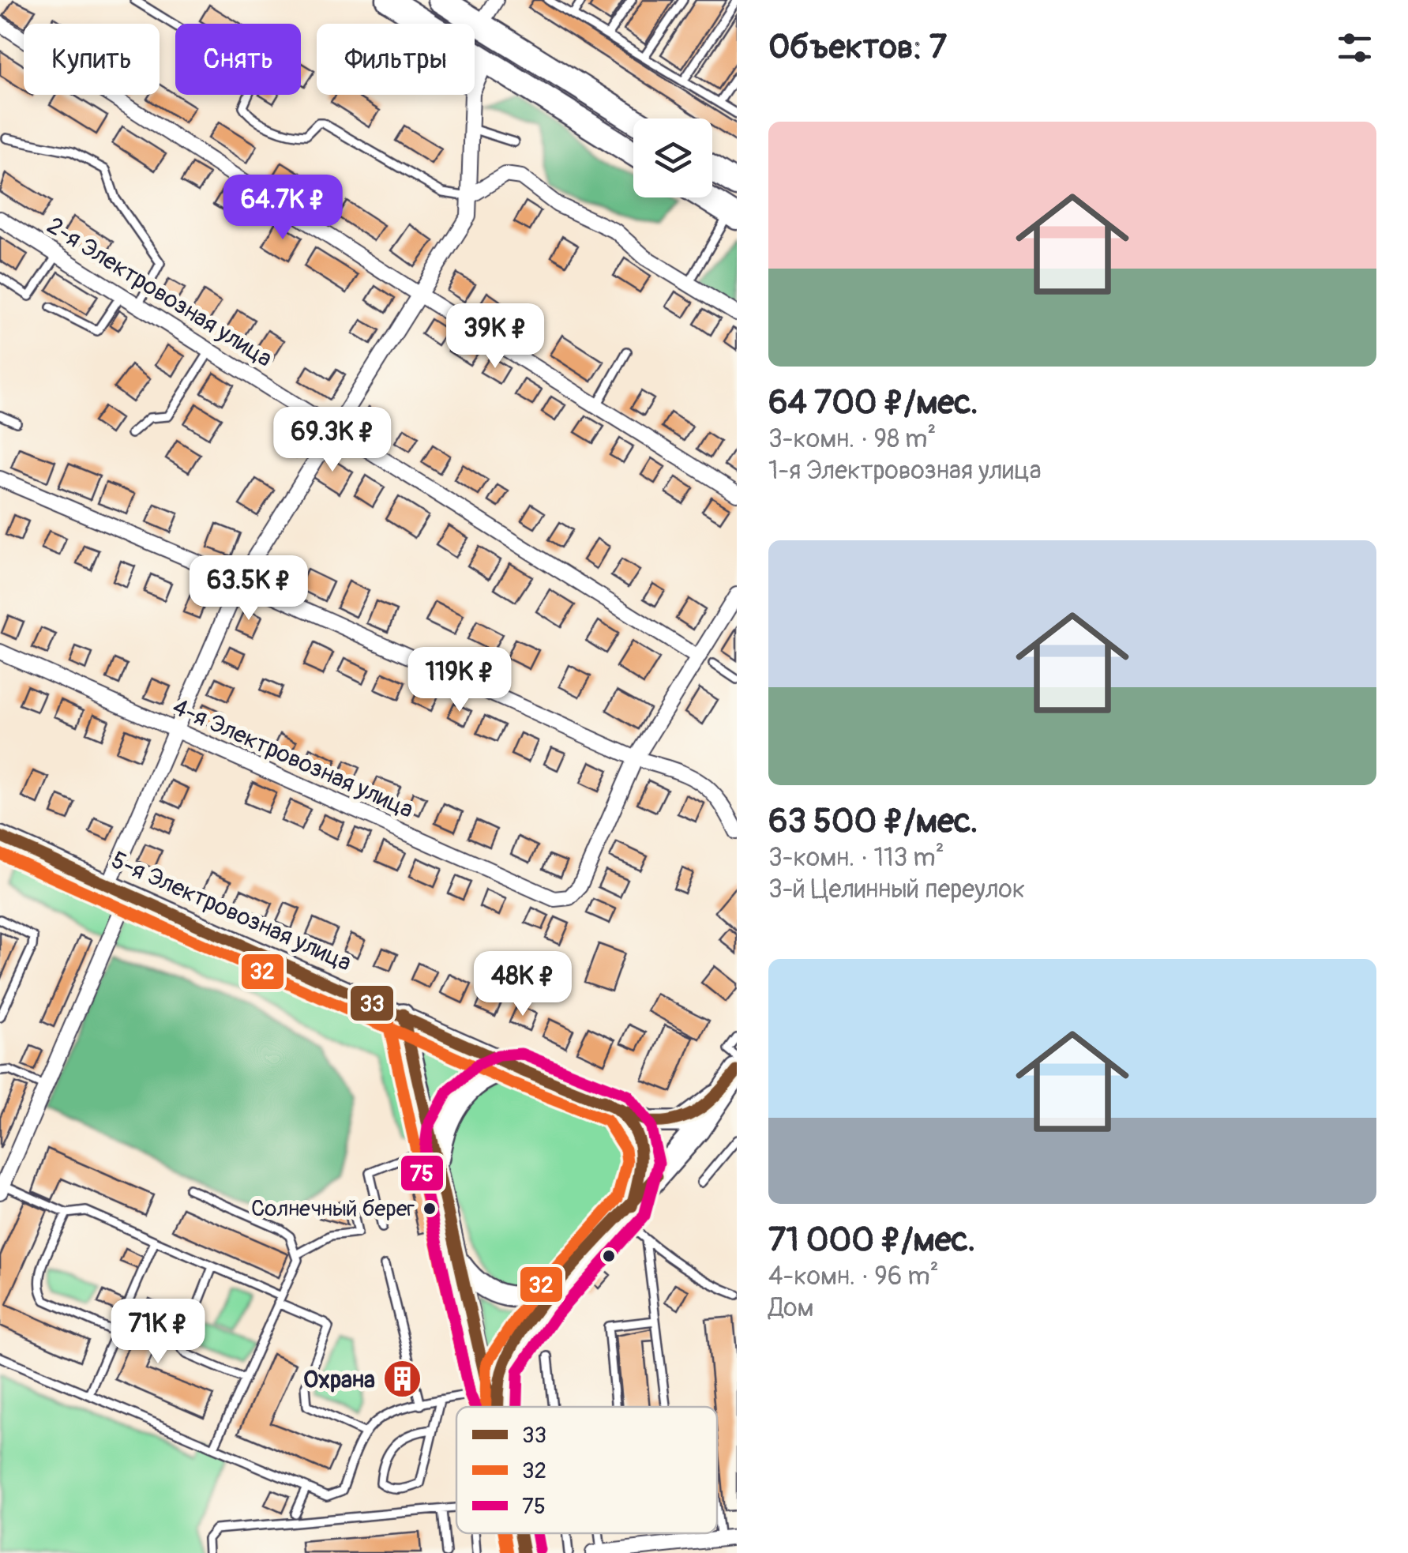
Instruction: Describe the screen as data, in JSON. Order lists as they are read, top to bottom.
{
  "streets": {
    "street": ["2-я Электровозная улица", "4-я Электровозная улица", "5-я Электровозная улица"]
  },
  "places": {
    "other": ["Солнечный берег"],
    "building": ["Охрана"]
  },
  "lines": ["transit line 33", "transit line 32", "transit line 75"],
  "legend": ["33", "32", "75"],
  "page": {
    "heading": "Объектов: 7",
    "chip": ["Купить", "Снять", "Фильтры"],
    "list": [
      {
        "name": "64 700 ₽/мес.",
        "note": "3-комн. · 98 m² · 1-я Электровозная улица"
      },
      {
        "name": "63 500 ₽/мес.",
        "note": "3-комн. · 113 m² · 3-й Целинный переулок"
      },
      {
        "name": "71 000 ₽/мес.",
        "note": "4-комн. · 96 m² · Дом"
      }
    ],
    "price": [
      "64.7K ₽",
      "39K ₽",
      "69.3K ₽",
      "63.5K ₽",
      "119K ₽",
      "48K ₽",
      "71K ₽"
    ]
  }
}
